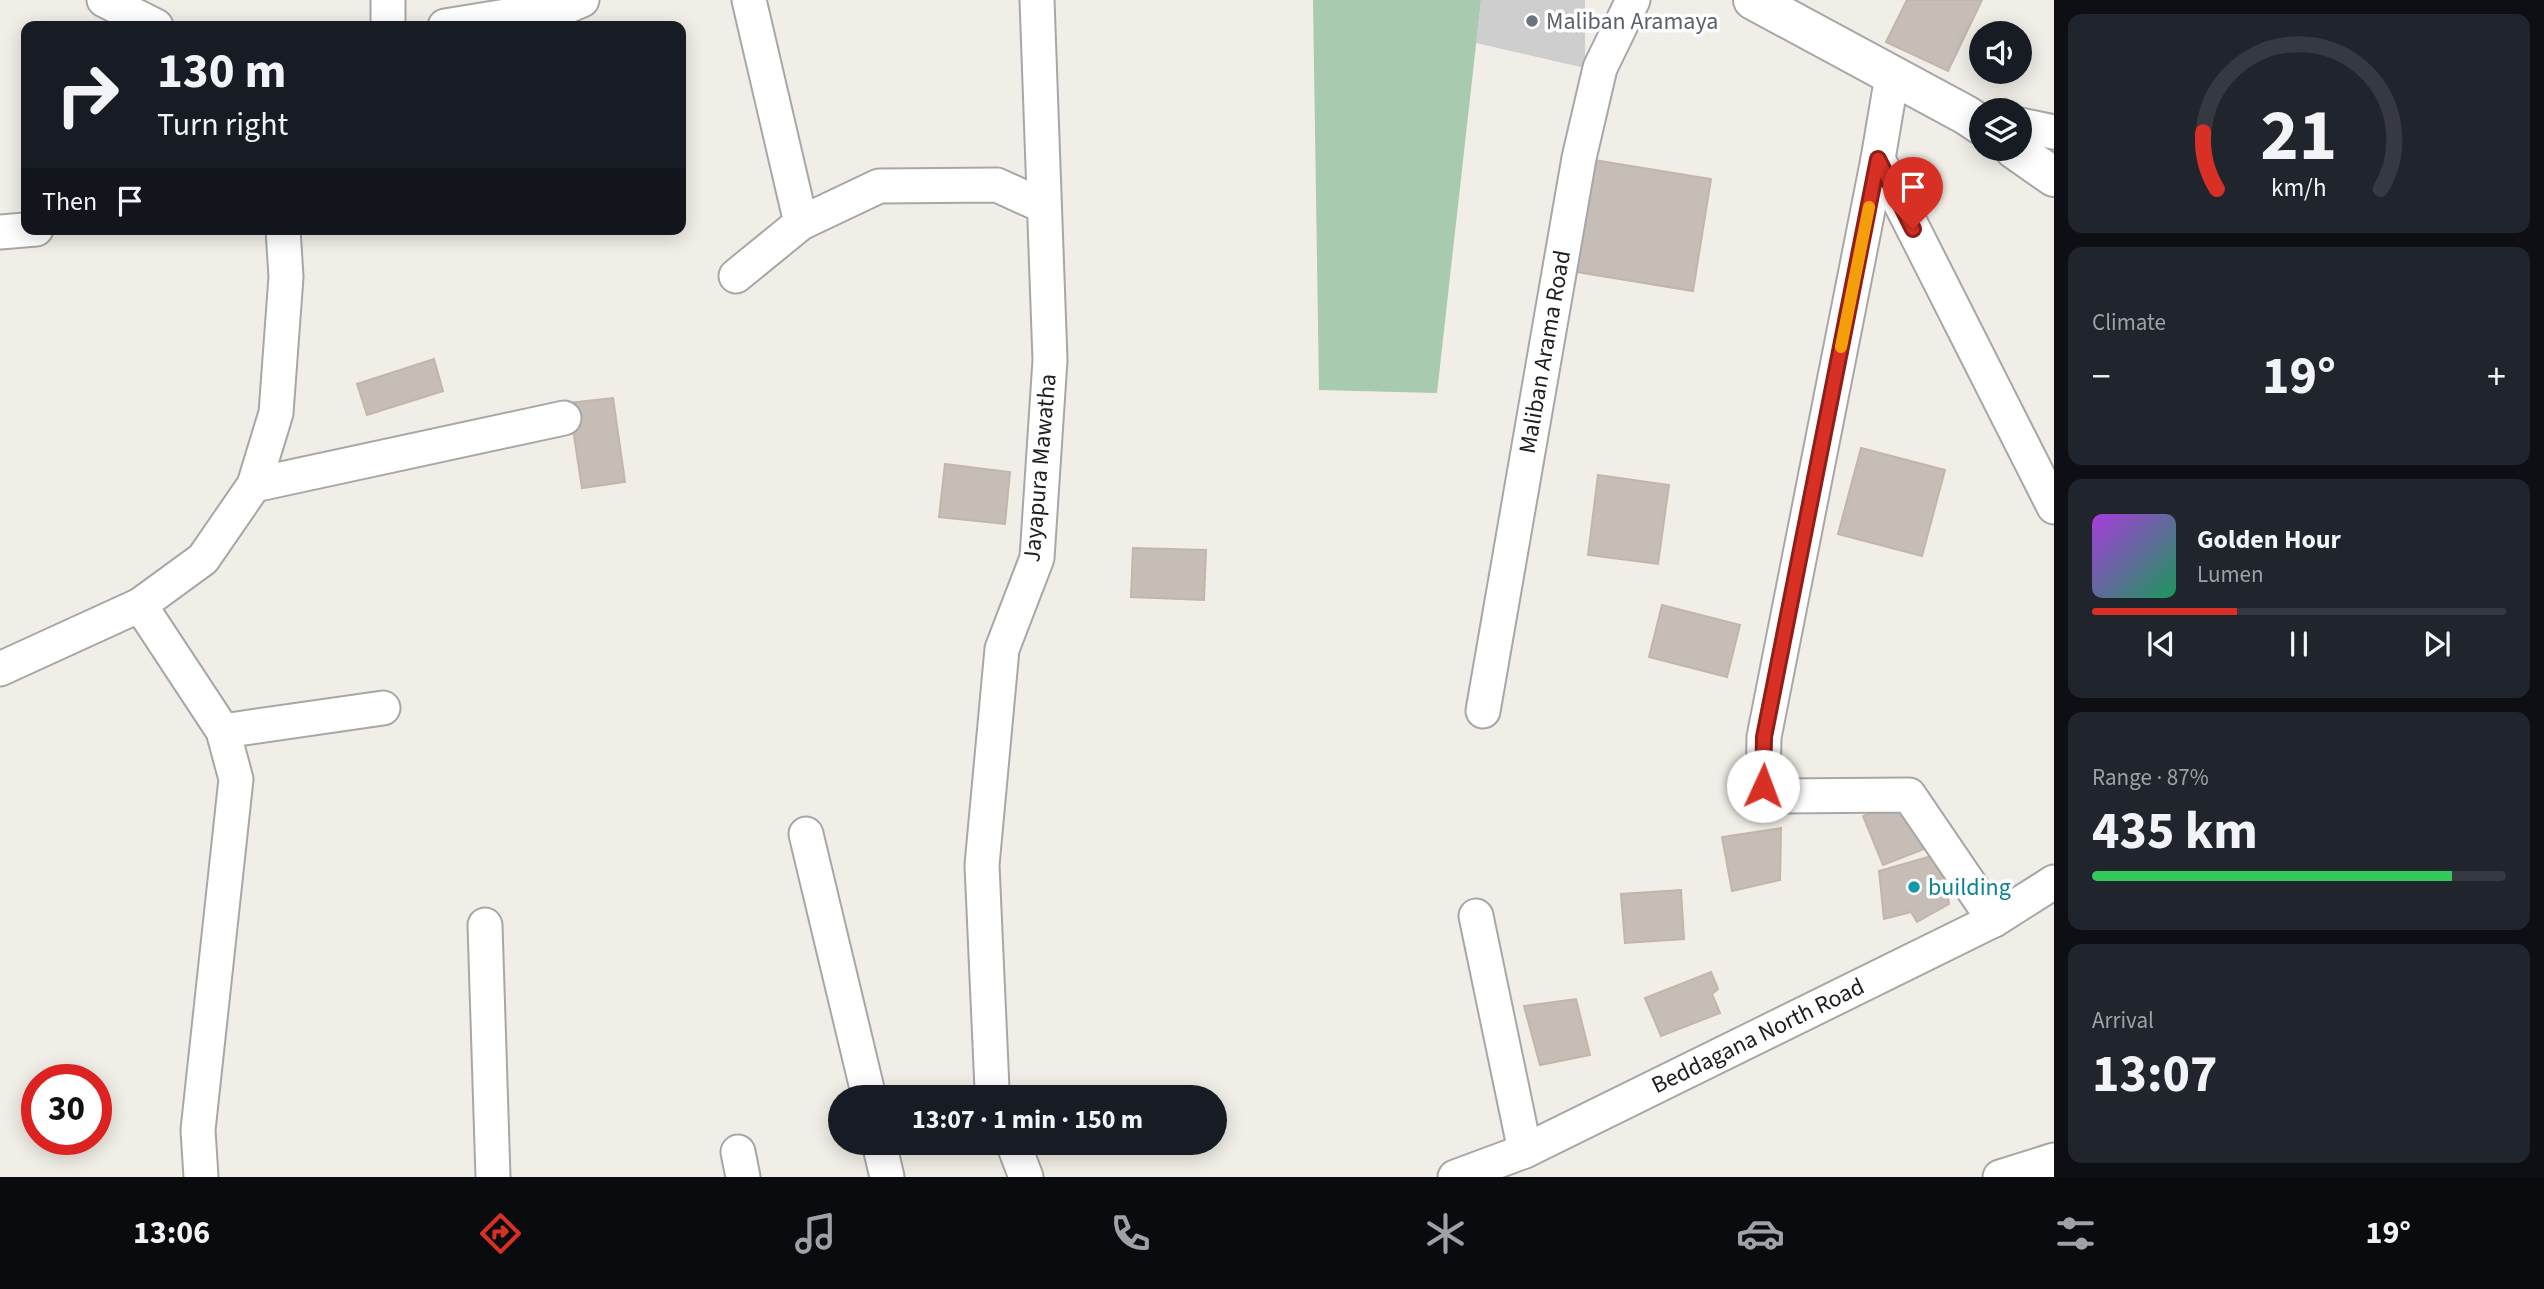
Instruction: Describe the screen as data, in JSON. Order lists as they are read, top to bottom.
{
  "streets": {
    "street": ["Maliban Arama Road", "Jayapura Mawatha", "Beddagana North Road"]
  },
  "places": ["Maliban Aramaya", "building"],
  "page": {
    "turn": ["130 m", "Turn right"],
    "then": "Then",
    "tile": [
      "Climate",
      ["Range · 87%", "435 km"],
      ["Arrival", "13:07"]
    ],
    "heat": ["−", "19°", "+"],
    "song": ["Golden Hour", "Lumen"],
    "limit": "30",
    "trip": "13:07 · 1 min · 150 m",
    "tabs": ["13:06", "19°"],
    "gauge": ["21", "km/h"]
  }
}
